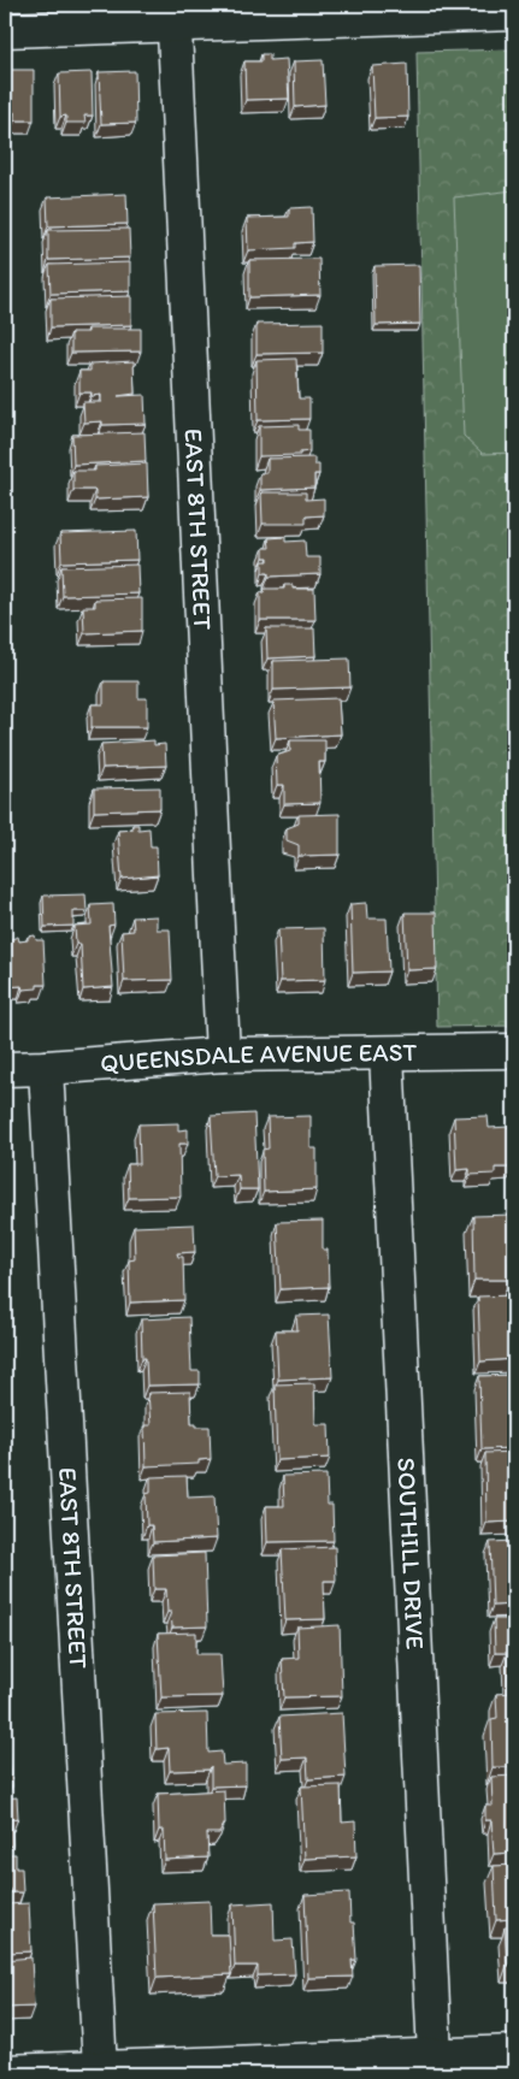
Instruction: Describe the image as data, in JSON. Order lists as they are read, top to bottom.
{
  "streets": {
    "street": ["EAST 8TH STREET", "QUEENSDALE AVENUE EAST", "SOUTHILL DRIVE"]
  },
  "crossings": [
    ["EAST 8TH STREET", "QUEENSDALE AVENUE EAST"],
    ["QUEENSDALE AVENUE EAST", "SOUTHILL DRIVE"]
  ]
}
